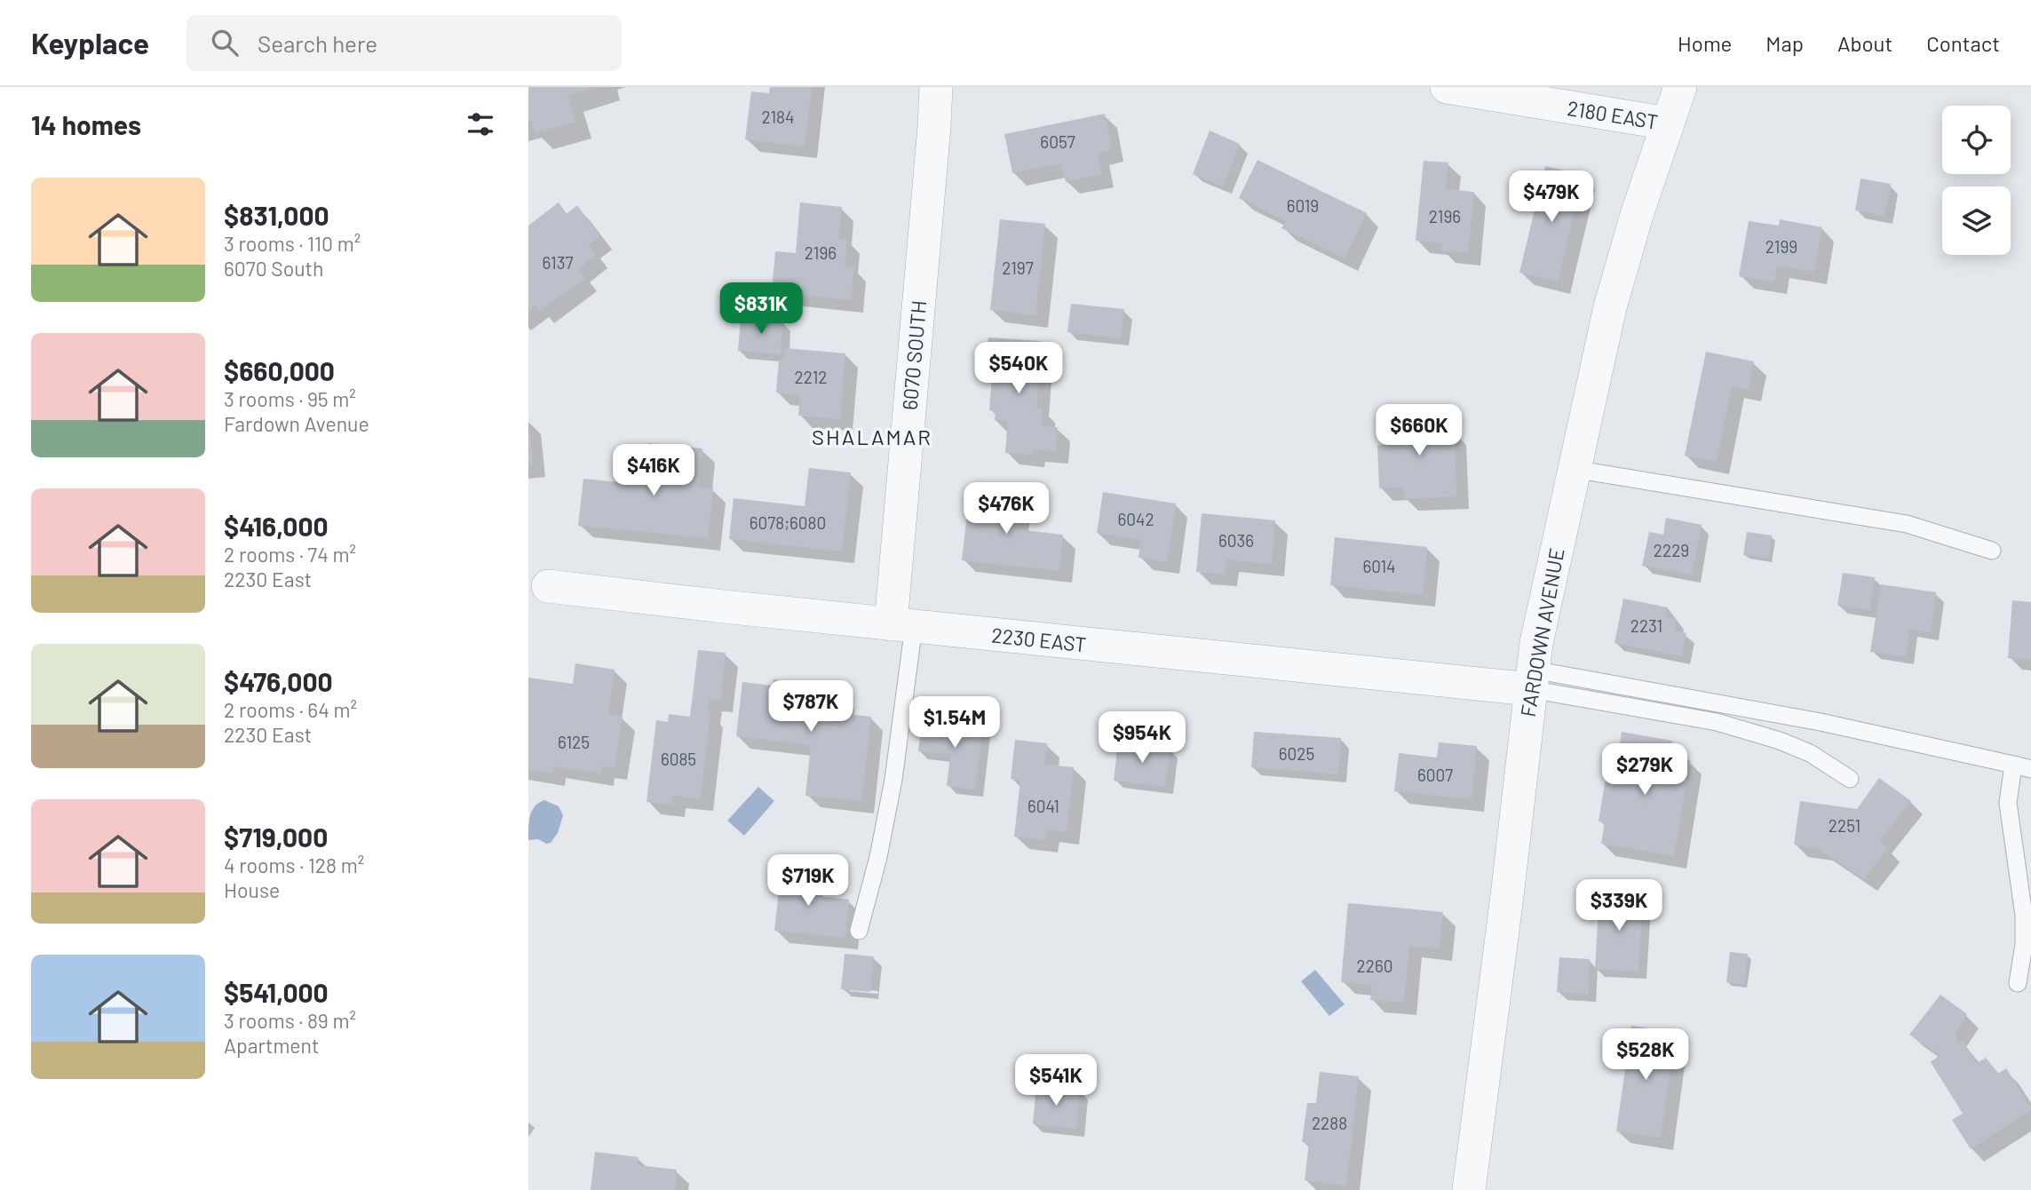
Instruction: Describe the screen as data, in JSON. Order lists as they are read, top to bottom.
{
  "streets": {
    "street": [
      "2180 EAST",
      "6070 SOUTH",
      "FARDOWN AVENUE",
      "2230 EAST"
    ]
  },
  "crossings": [
    ["2180 EAST", "FARDOWN AVENUE"],
    ["6070 SOUTH", "2230 EAST"],
    ["FARDOWN AVENUE", "2230 EAST"]
  ],
  "districts": ["SHALAMAR"],
  "house_numbers": [
    "2184",
    "6057",
    "6019",
    "2196",
    "2199",
    "2196",
    "6137",
    "2197",
    "2212",
    "6042",
    "6078;6080",
    "6036",
    "2229",
    "6014",
    "2231",
    "6125",
    "6025",
    "6085",
    "6007",
    "6041",
    "2251",
    "2260",
    "2288"
  ],
  "page": {
    "header": "Keyplace",
    "search": "Search here",
    "nav": [
      "Home",
      "Map",
      "About",
      "Contact"
    ],
    "heading": "14 homes",
    "list": [
      {
        "name": "$831,000",
        "note": "3 rooms · 110 m² · 6070 South"
      },
      {
        "name": "$660,000",
        "note": "3 rooms · 95 m² · Fardown Avenue"
      },
      {
        "name": "$416,000",
        "note": "2 rooms · 74 m² · 2230 East"
      },
      {
        "name": "$476,000",
        "note": "2 rooms · 64 m² · 2230 East"
      },
      {
        "name": "$719,000",
        "note": "4 rooms · 128 m² · House"
      },
      {
        "name": "$541,000",
        "note": "3 rooms · 89 m² · Apartment"
      }
    ],
    "price": [
      "$479K",
      "$831K",
      "$540K",
      "$660K",
      "$416K",
      "$476K",
      "$787K",
      "$1.54M",
      "$954K",
      "$279K",
      "$719K",
      "$339K",
      "$528K",
      "$541K"
    ]
  }
}
